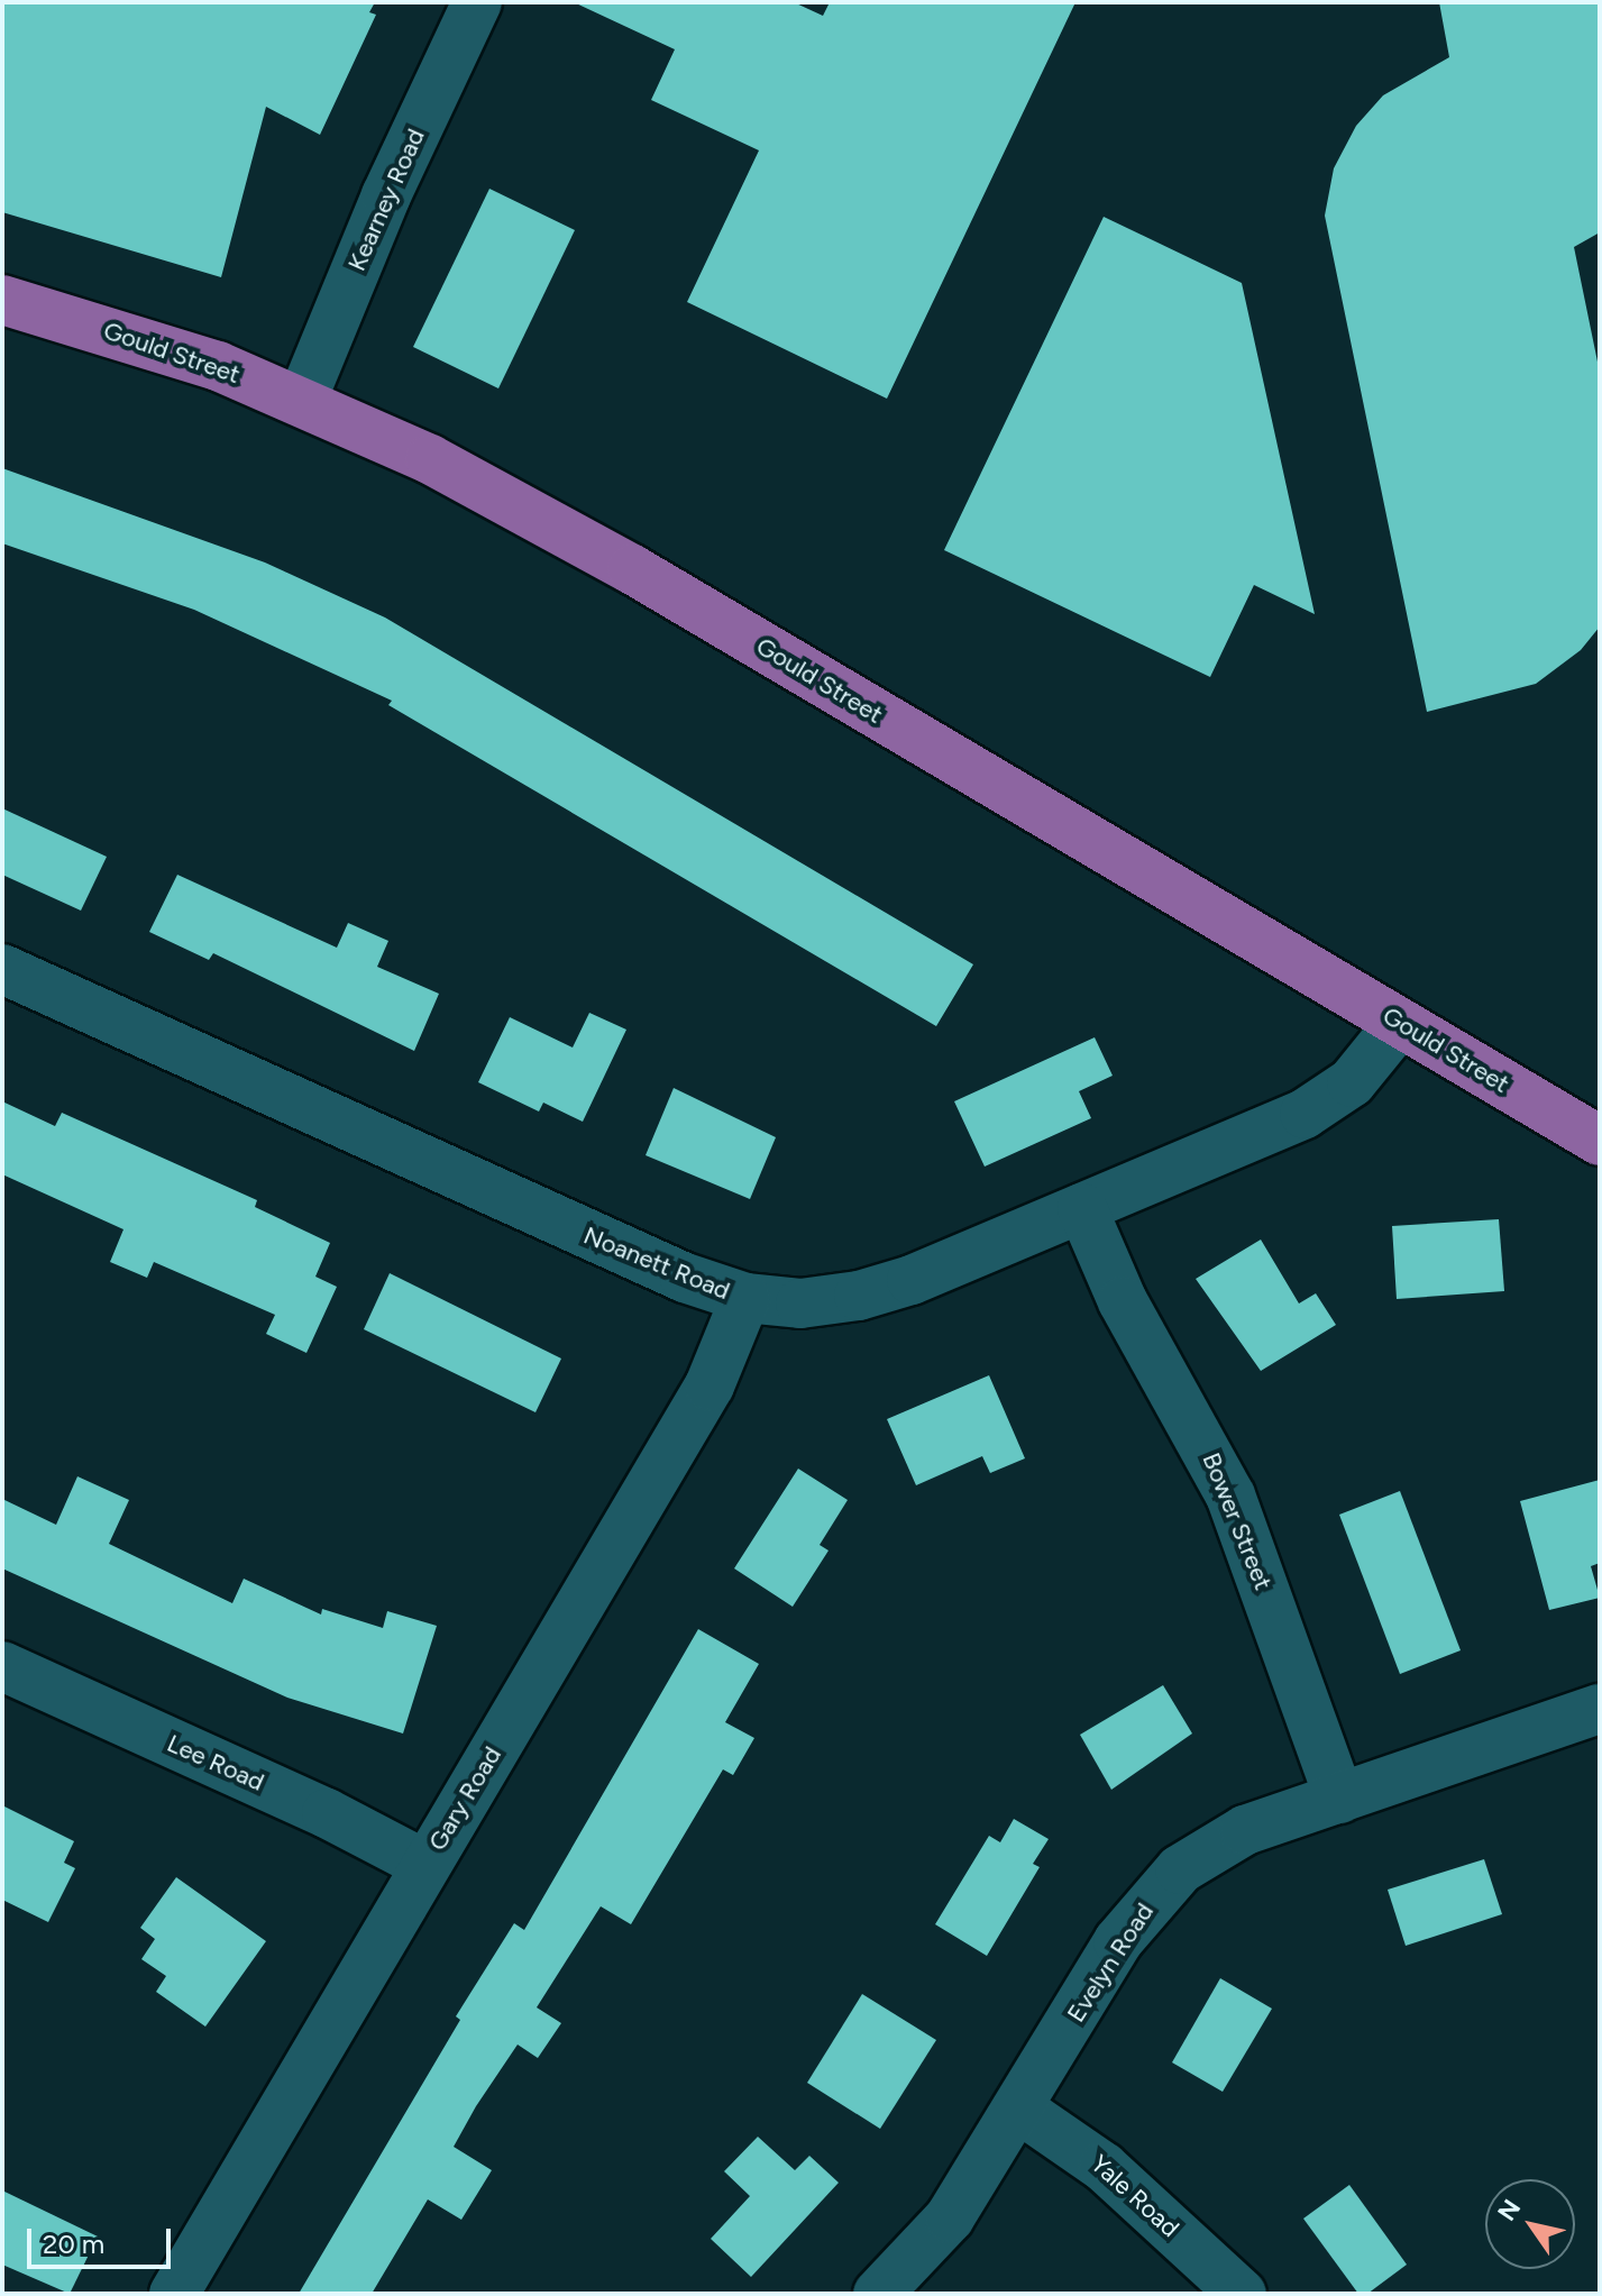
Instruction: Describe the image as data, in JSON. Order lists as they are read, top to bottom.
{
  "streets": {
    "main road": ["Gould Street"],
    "street": [
      "Kearney Road",
      "Noanett Road",
      "Bower Street",
      "Lee Road",
      "Gary Road",
      "Evelyn Road",
      "Yale Road"
    ]
  },
  "crossings": [
    ["Kearney Road", "Gould Street"],
    ["Gould Street", "Noanett Road"],
    ["Noanett Road", "Bower Street"],
    ["Noanett Road", "Gary Road"],
    ["Bower Street", "Evelyn Road"],
    ["Lee Road", "Gary Road"],
    ["Evelyn Road", "Yale Road"]
  ],
  "scale_bar": "20 m",
  "north": "top left"
}
